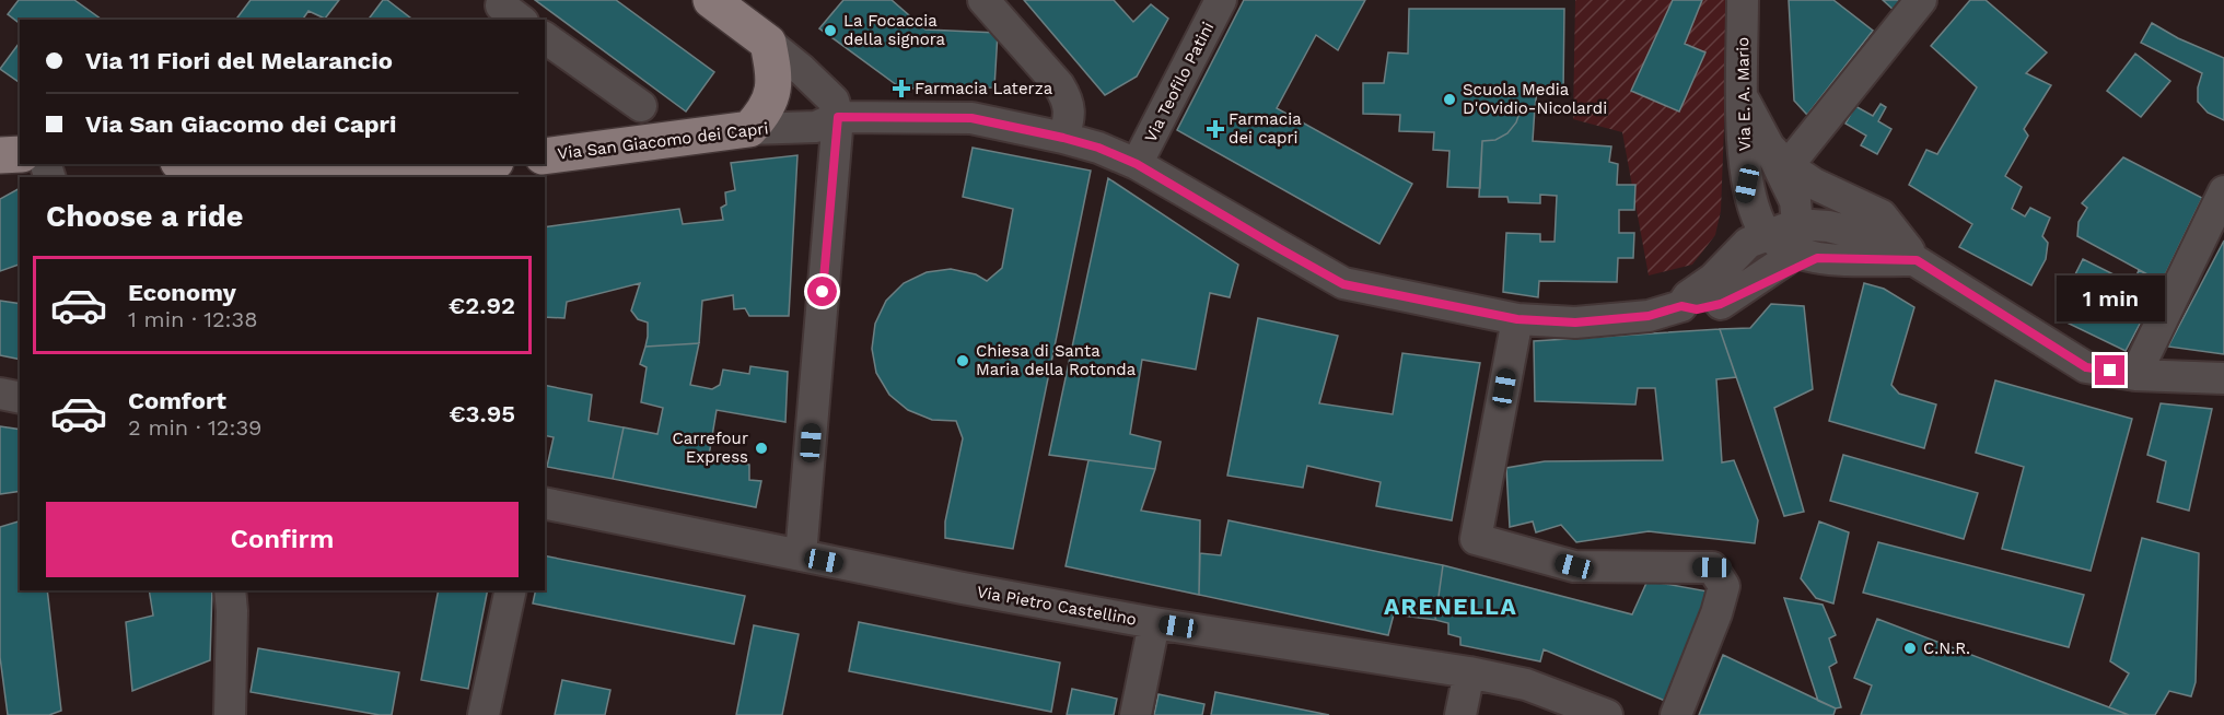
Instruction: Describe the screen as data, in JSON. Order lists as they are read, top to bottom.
{
  "streets": {
    "main road": ["Via San Giacomo dei Capri"],
    "street": ["Via Teofilo Patini", "Via E. A. Mario", "Via Pietro Castellino"]
  },
  "crossings": [
    ["Via Teofilo Patini", "Via San Giacomo dei Capri"]
  ],
  "districts": ["ARENELLA"],
  "places": {
    "other": [
      "La Focaccia della signora",
      "Scuola Media D'Ovidio-Nicolardi",
      "Chiesa di Santa Maria della Rotonda",
      "Carrefour Express",
      "C.N.R."
    ],
    "health": ["Farmacia Laterza", "Farmacia dei capri"]
  },
  "page": {
    "banner": ["Via 11 Fiori del Melarancio", "Via San Giacomo dei Capri"],
    "heading": "Choose a ride",
    "list": [
      {
        "name": "Economy",
        "note": "1 min · 12:38",
        "value": "€2.92"
      },
      {
        "name": "Comfort",
        "note": "2 min · 12:39",
        "value": "€3.95"
      }
    ],
    "bubble": "1 min",
    "buttons": "Confirm"
  }
}
